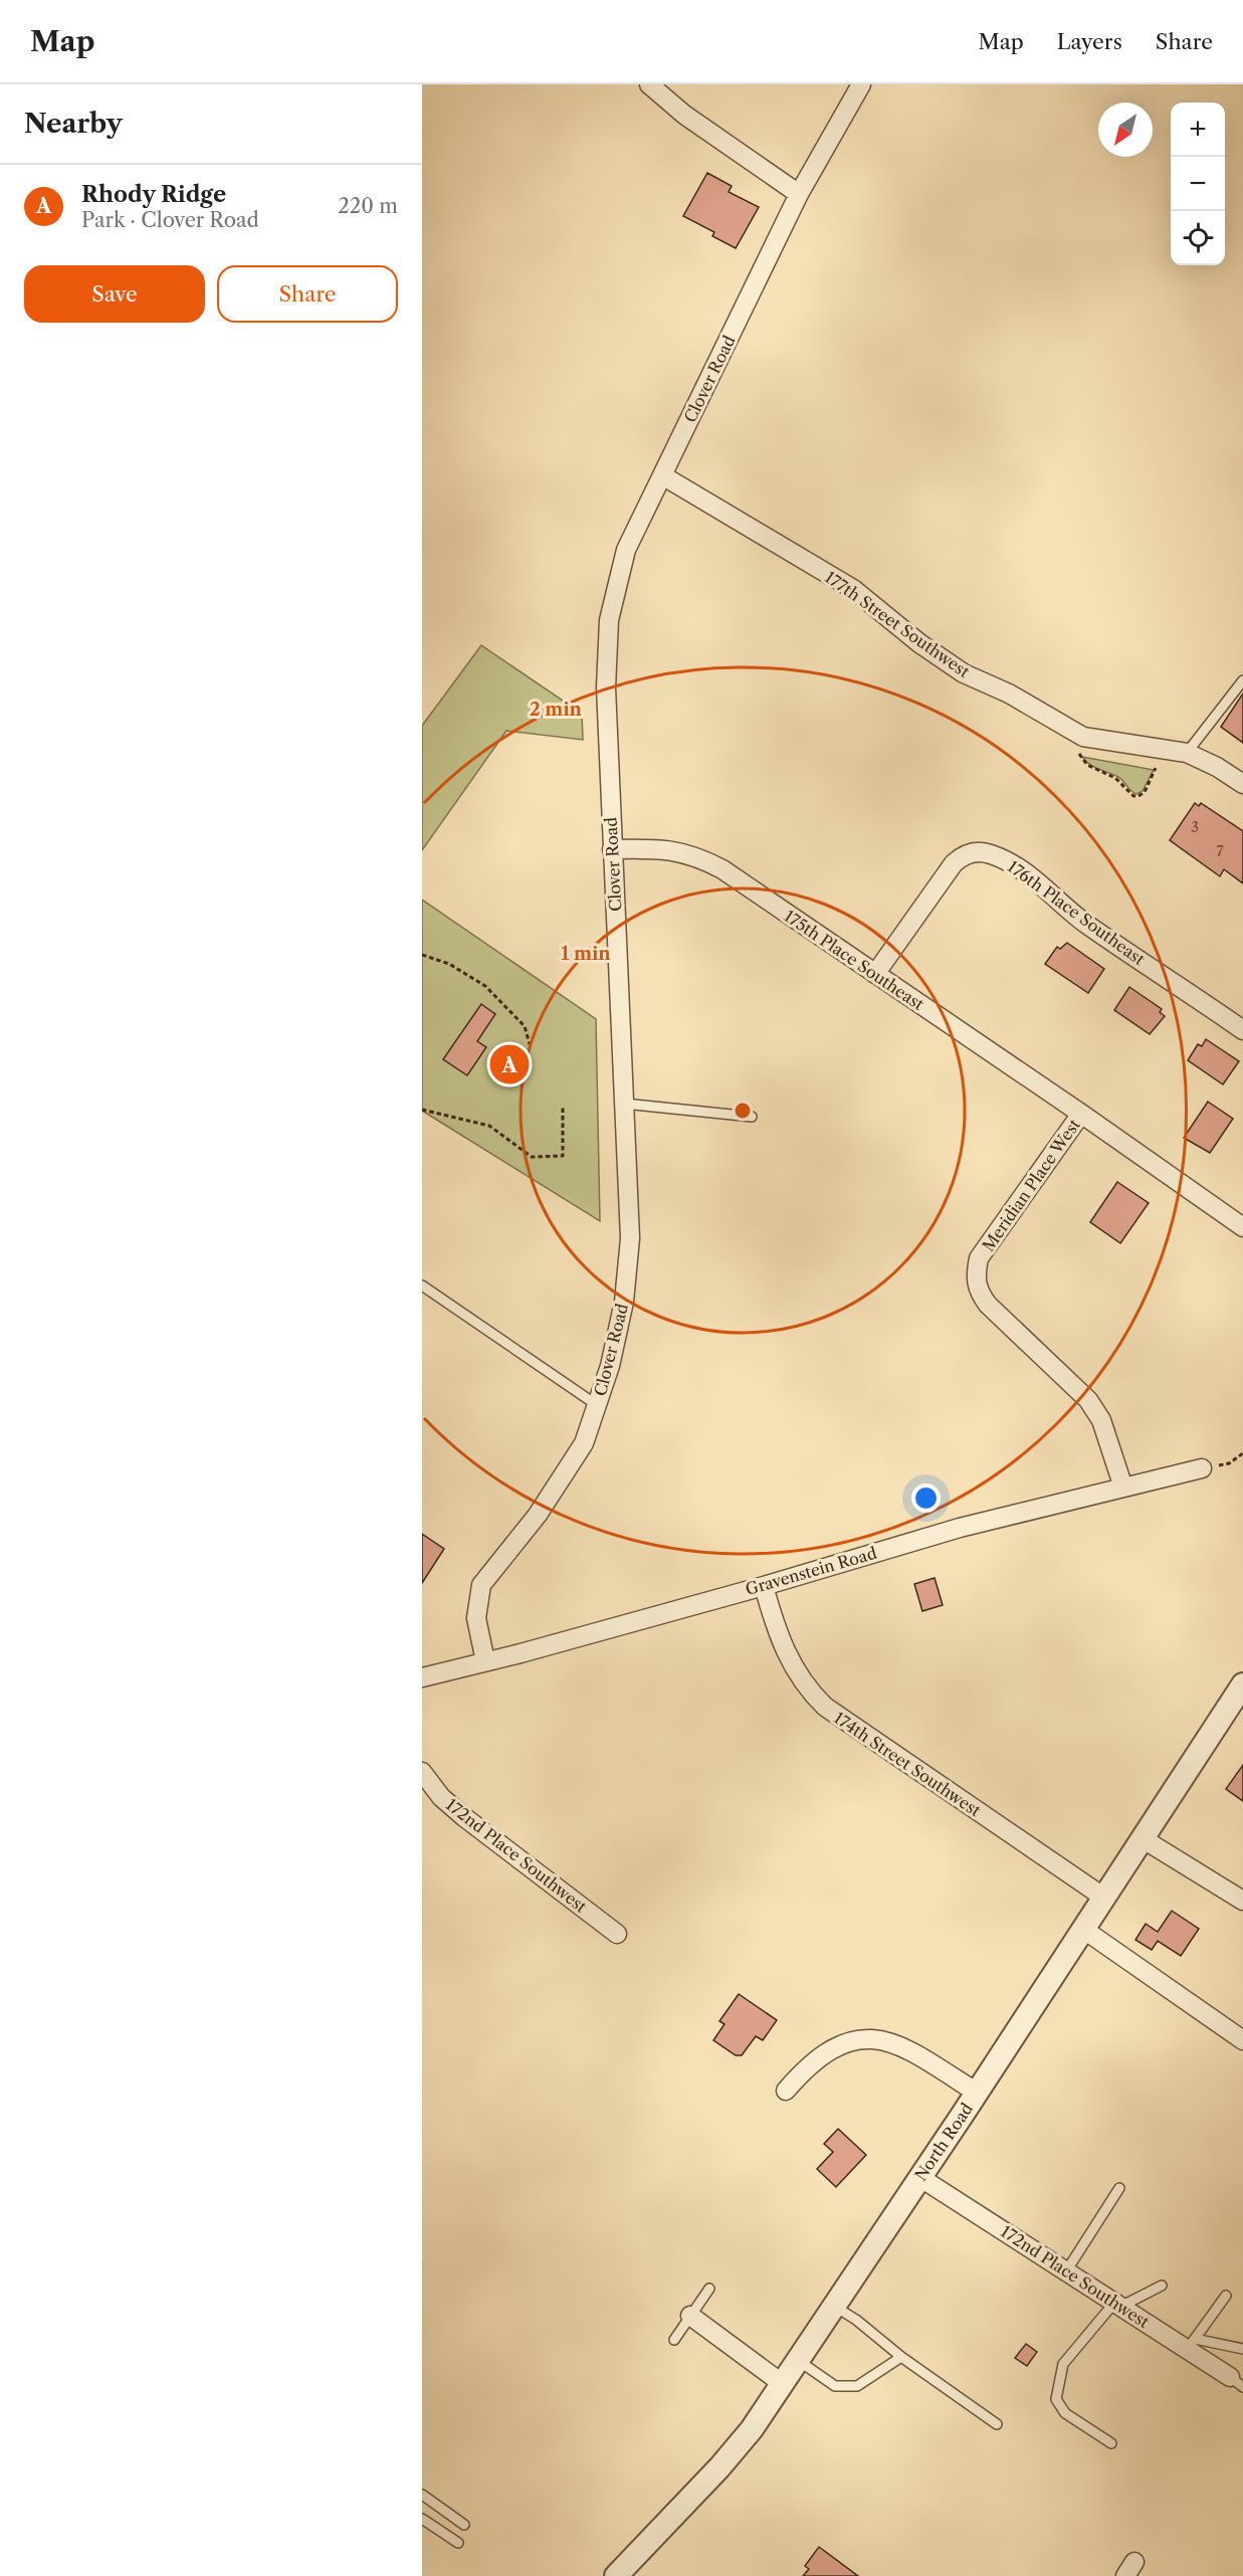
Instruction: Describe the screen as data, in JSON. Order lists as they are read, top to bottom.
{
  "streets": {
    "street": [
      "Clover Road",
      "177th Street Southwest",
      "176th Place Southeast",
      "175th Place Southeast",
      "Meridian Place West",
      "Gravenstein Road",
      "174th Street Southwest",
      "172nd Place Southwest",
      "North Road"
    ]
  },
  "crossings": [
    ["Clover Road", "177th Street Southwest"],
    ["Clover Road", "175th Place Southeast"],
    ["Clover Road", "Gravenstein Road"],
    ["176th Place Southeast", "175th Place Southeast"],
    ["175th Place Southeast", "Meridian Place West"],
    ["Meridian Place West", "Gravenstein Road"],
    ["Gravenstein Road", "174th Street Southwest"],
    ["174th Street Southwest", "North Road"],
    ["172nd Place Southwest", "North Road"]
  ],
  "house_numbers": ["3", "7"],
  "north": "bottom left",
  "page": {
    "header": "Map",
    "nav": ["Map", "Layers", "Share"],
    "heading": "Nearby",
    "map_buttons": ["+", "−"],
    "list": [
      {
        "mark": "A",
        "name": "Rhody Ridge",
        "note": "Park · Clover Road",
        "value": "220 m"
      }
    ],
    "buttons": ["Save", "Share"],
    "pins": "A"
  },
  "rings": ["2 min", "1 min"]
}
